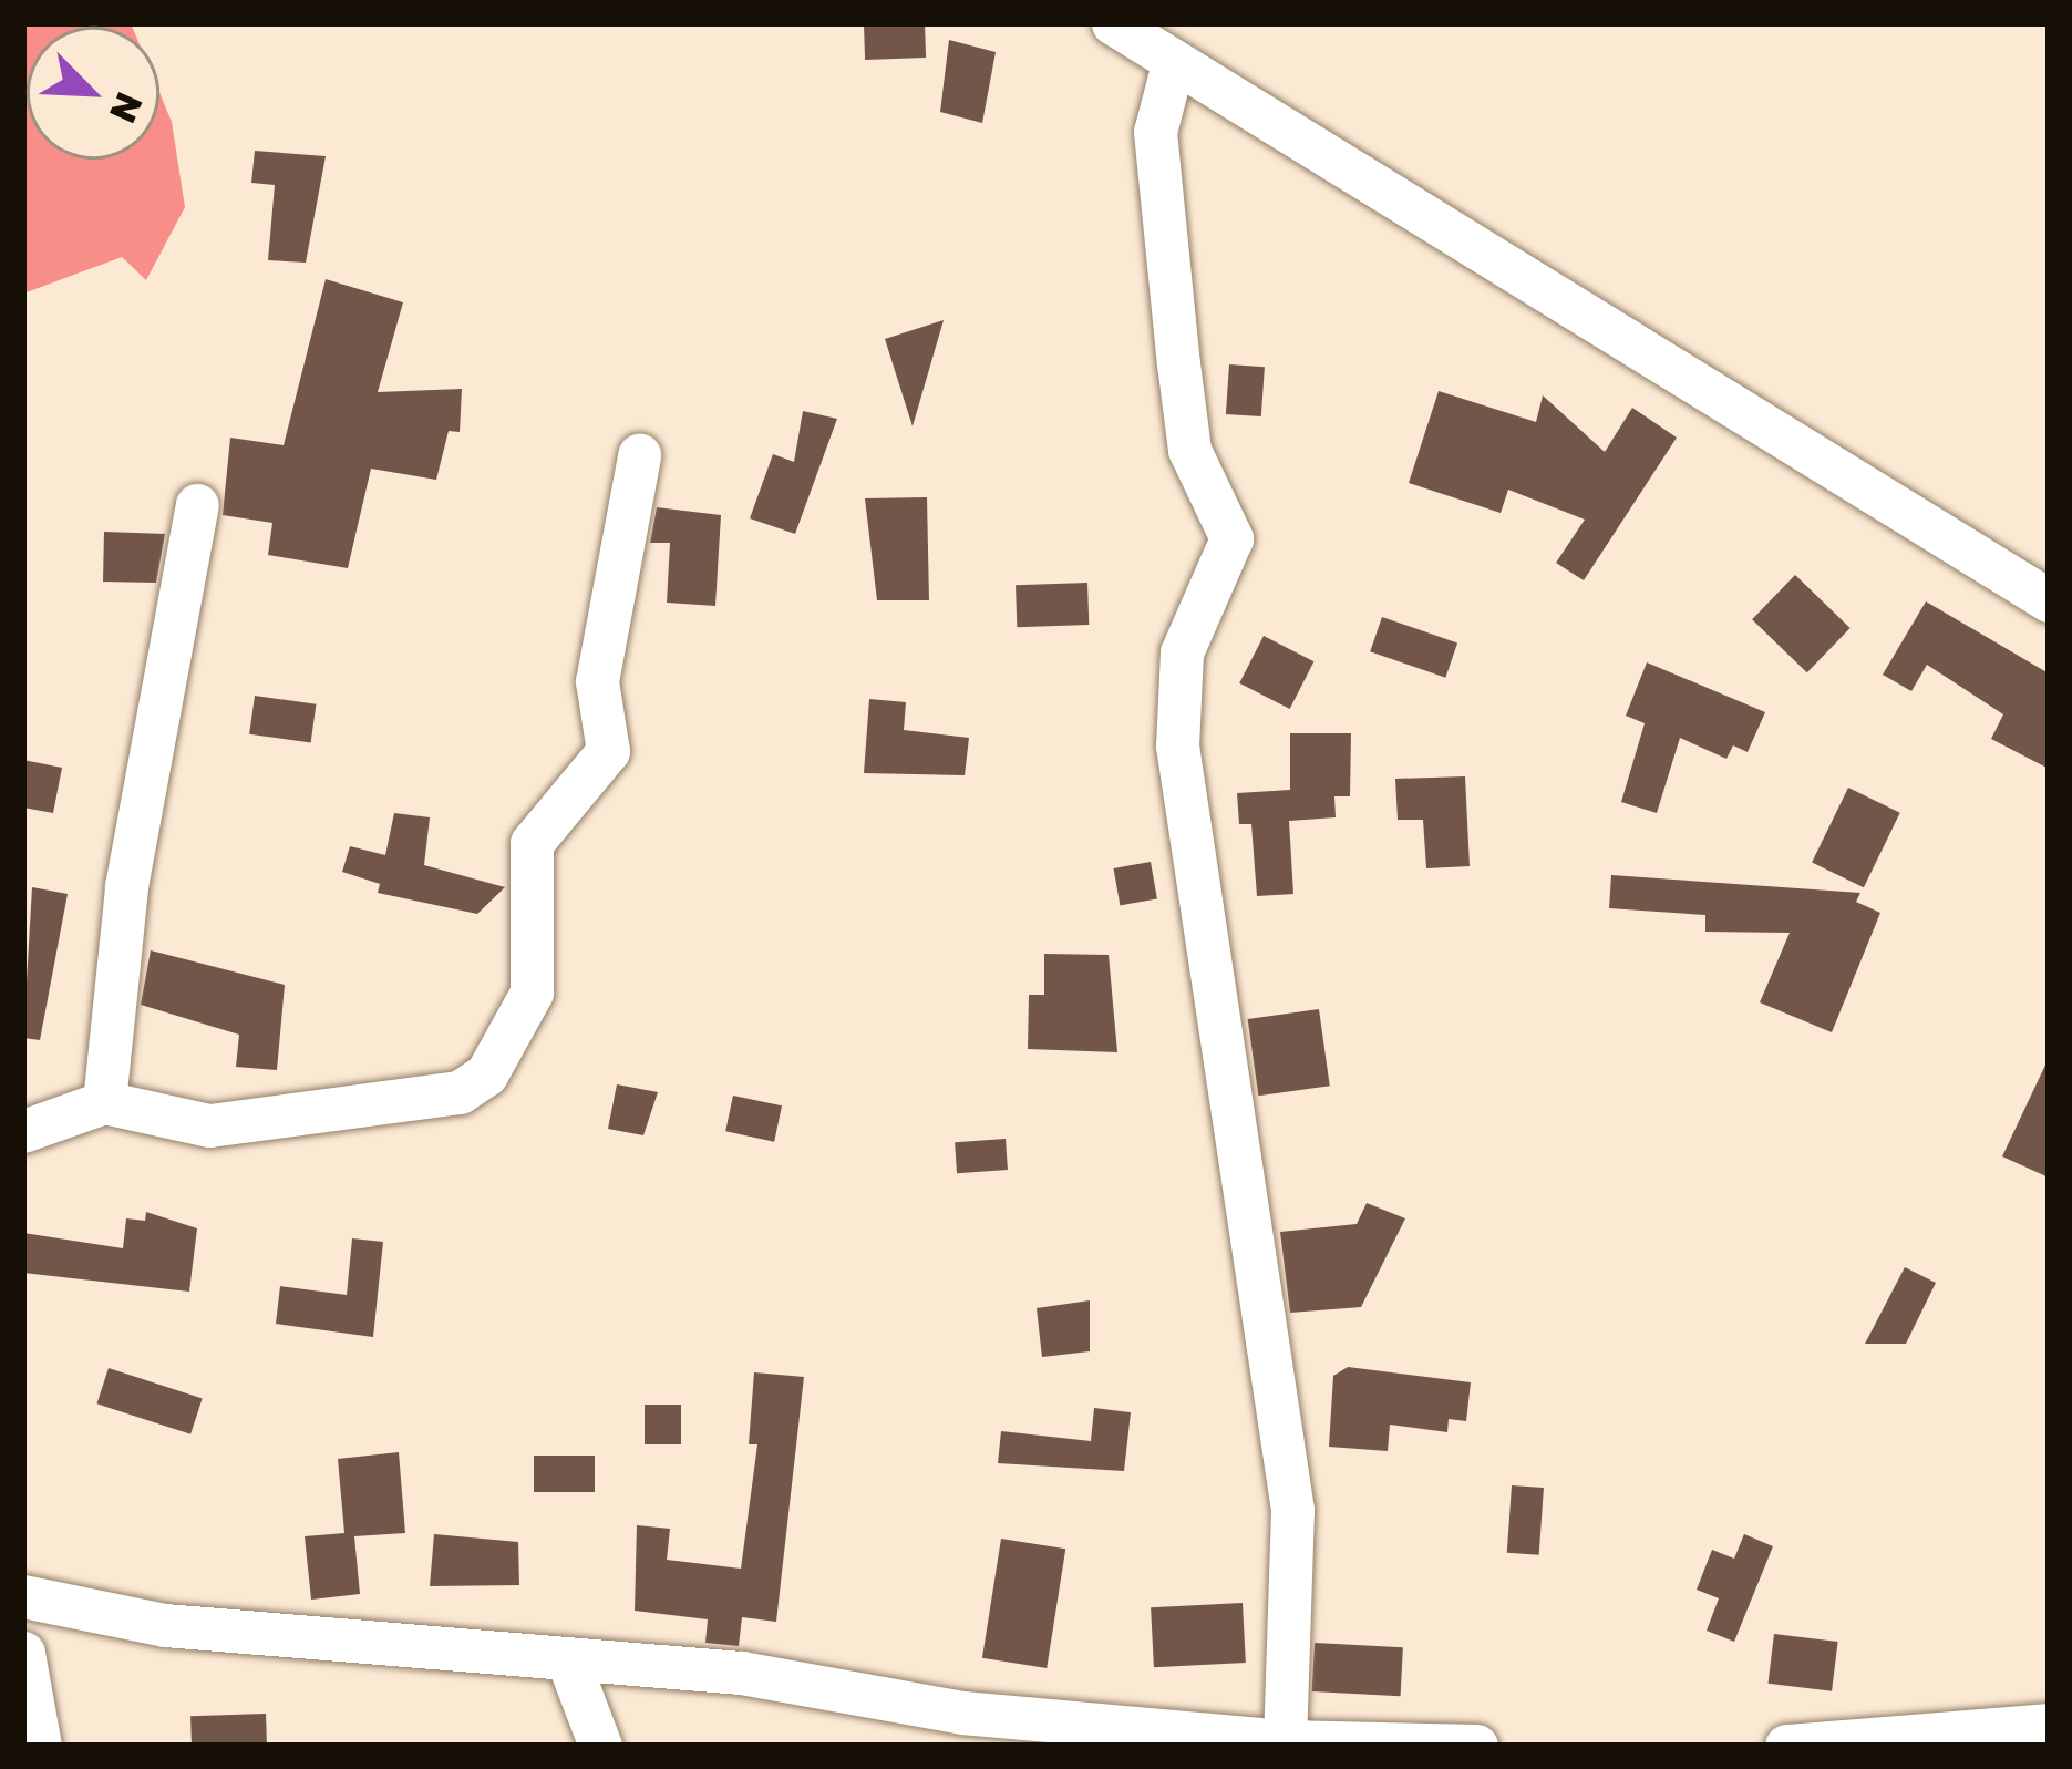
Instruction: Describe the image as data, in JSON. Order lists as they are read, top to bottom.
{
  "north": "bottom right"
}
